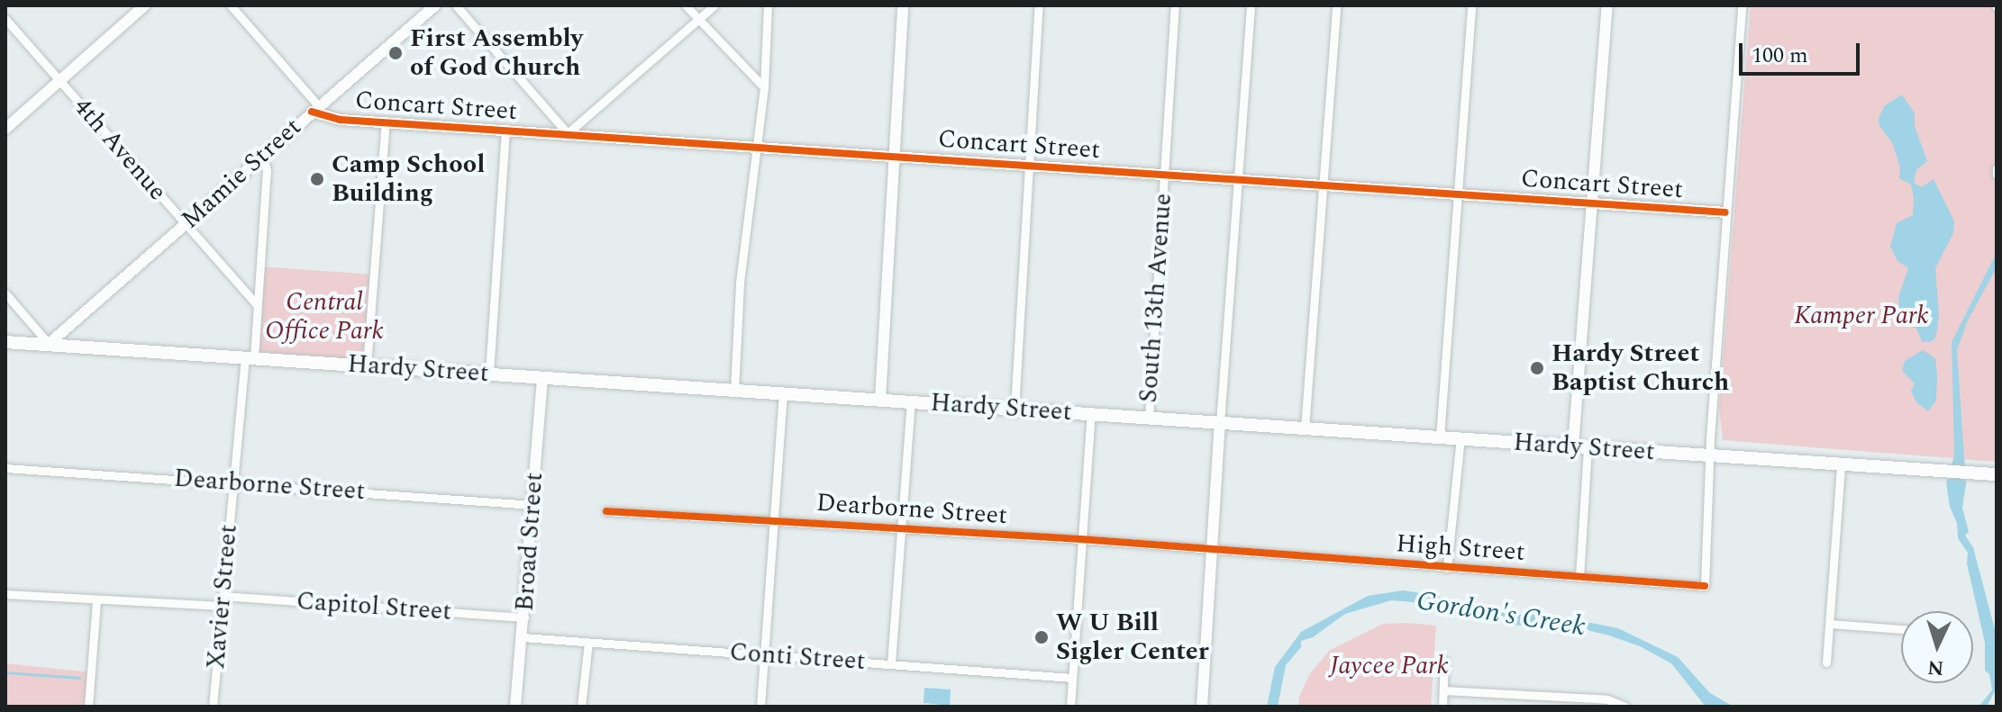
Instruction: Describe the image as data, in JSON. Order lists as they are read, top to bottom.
{
  "streets": {
    "main road": ["Hardy Street"],
    "street": [
      "Concart Street",
      "4th Avenue",
      "Mamie Street",
      "South 13th Avenue",
      "Dearborne Street",
      "Broad Street",
      "High Street",
      "Xavier Street",
      "Capitol Street",
      "Conti Street"
    ]
  },
  "crossings": [
    ["Concart Street", "Mamie Street"],
    ["Concart Street", "South 13th Avenue"],
    ["4th Avenue", "Mamie Street"],
    ["Mamie Street", "Hardy Street"],
    ["South 13th Avenue", "Hardy Street"],
    ["Hardy Street", "Broad Street"],
    ["Hardy Street", "High Street"],
    ["Hardy Street", "Xavier Street"],
    ["Dearborne Street", "Broad Street"],
    ["Dearborne Street", "High Street"],
    ["Dearborne Street", "Xavier Street"],
    ["Broad Street", "Capitol Street"],
    ["Broad Street", "Conti Street"],
    ["Xavier Street", "Capitol Street"]
  ],
  "water": ["Gordon's Creek"],
  "parks": ["Central Office Park", "Kamper Park", "Jaycee Park"],
  "places": [
    "First Assembly of God Church",
    "Camp School Building",
    "Hardy Street Baptist Church",
    "W U Bill Sigler Center"
  ],
  "scale_bar": "100 m",
  "north": "bottom"
}
